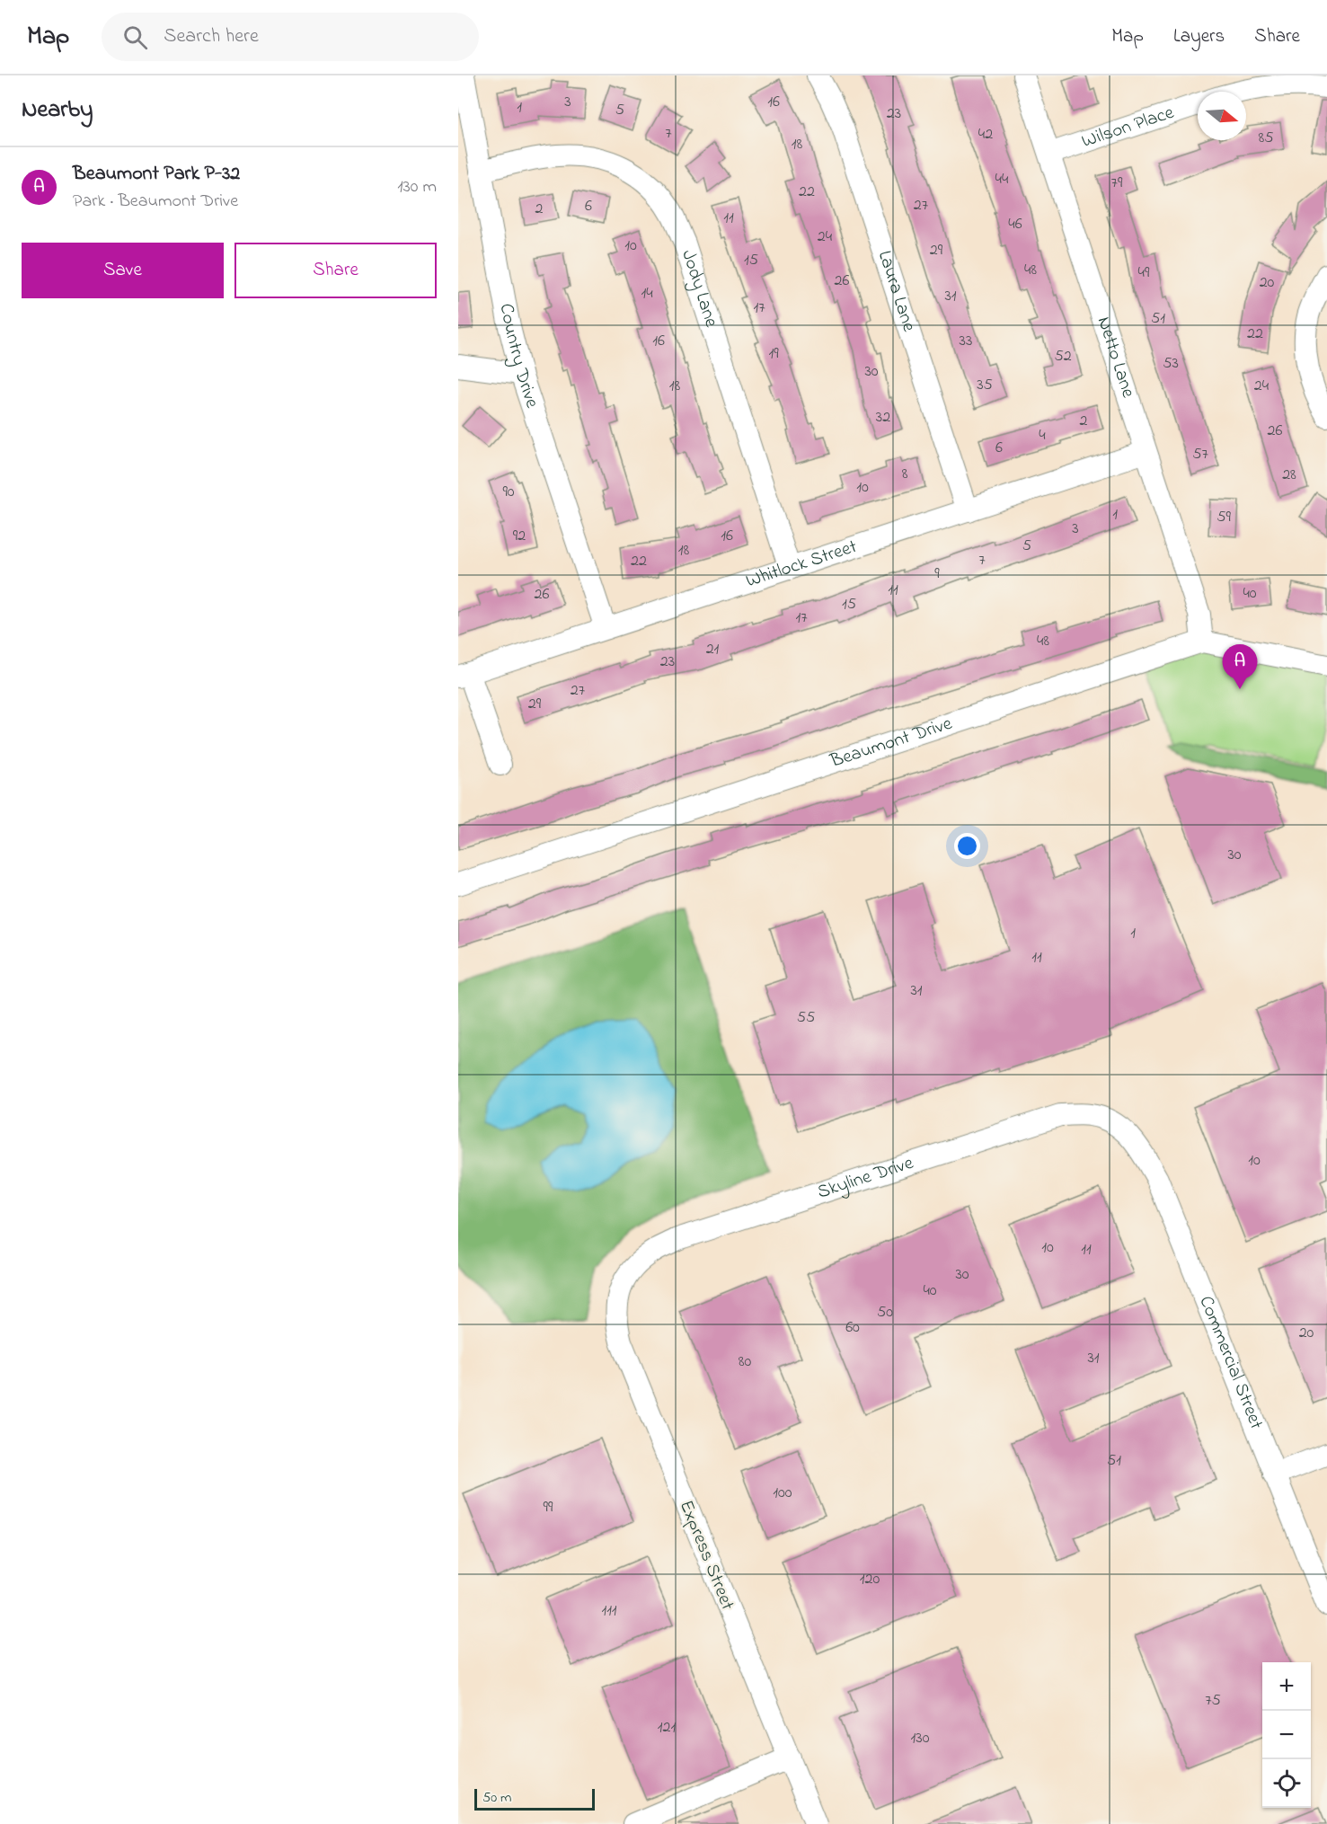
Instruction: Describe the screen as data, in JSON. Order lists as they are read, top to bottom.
{
  "streets": {
    "street": [
      "Wilson Place",
      "Jody Lane",
      "Laura Lane",
      "Country Drive",
      "Netto Lane",
      "Whitlock Street",
      "Beaumont Drive",
      "Skyline Drive",
      "Commercial Street",
      "Express Street"
    ]
  },
  "crossings": [
    ["Wilson Place", "Netto Lane"],
    ["Jody Lane", "Country Drive"],
    ["Jody Lane", "Whitlock Street"],
    ["Laura Lane", "Whitlock Street"],
    ["Country Drive", "Whitlock Street"],
    ["Netto Lane", "Whitlock Street"],
    ["Netto Lane", "Beaumont Drive"],
    ["Skyline Drive", "Commercial Street"],
    ["Skyline Drive", "Express Street"]
  ],
  "house_numbers": [
    "3",
    "16",
    "1",
    "5",
    "23",
    "7",
    "42",
    "85",
    "18",
    "44",
    "79",
    "22",
    "27",
    "6",
    "2",
    "11",
    "46",
    "24",
    "10",
    "29",
    "15",
    "48",
    "49",
    "26",
    "20",
    "14",
    "31",
    "17",
    "51",
    "22",
    "16",
    "33",
    "19",
    "52",
    "53",
    "30",
    "35",
    "18",
    "24",
    "32",
    "2",
    "26",
    "4",
    "6",
    "57",
    "8",
    "28",
    "10",
    "90",
    "1",
    "59",
    "3",
    "92",
    "16",
    "5",
    "18",
    "7",
    "22",
    "9",
    "11",
    "40",
    "26",
    "15",
    "17",
    "48",
    "21",
    "23",
    "27",
    "29",
    "30",
    "1",
    "11",
    "31",
    "55",
    "10",
    "10",
    "11",
    "30",
    "40",
    "50",
    "60",
    "20",
    "31",
    "80",
    "51",
    "100",
    "99",
    "120",
    "111",
    "75",
    "121",
    "130"
  ],
  "scale_bar": "50 m",
  "north": "right",
  "page": {
    "header": "Map",
    "search": "Search here",
    "nav": ["Map", "Layers", "Share"],
    "heading": "Nearby",
    "list": [
      {
        "mark": "A",
        "name": "Beaumont Park P-32",
        "note": "Park · Beaumont Drive",
        "value": "130 m"
      }
    ],
    "buttons": ["Save", "Share"],
    "pins": "A",
    "map_buttons": ["+", "−"],
    "scale": "50 m"
  }
}
